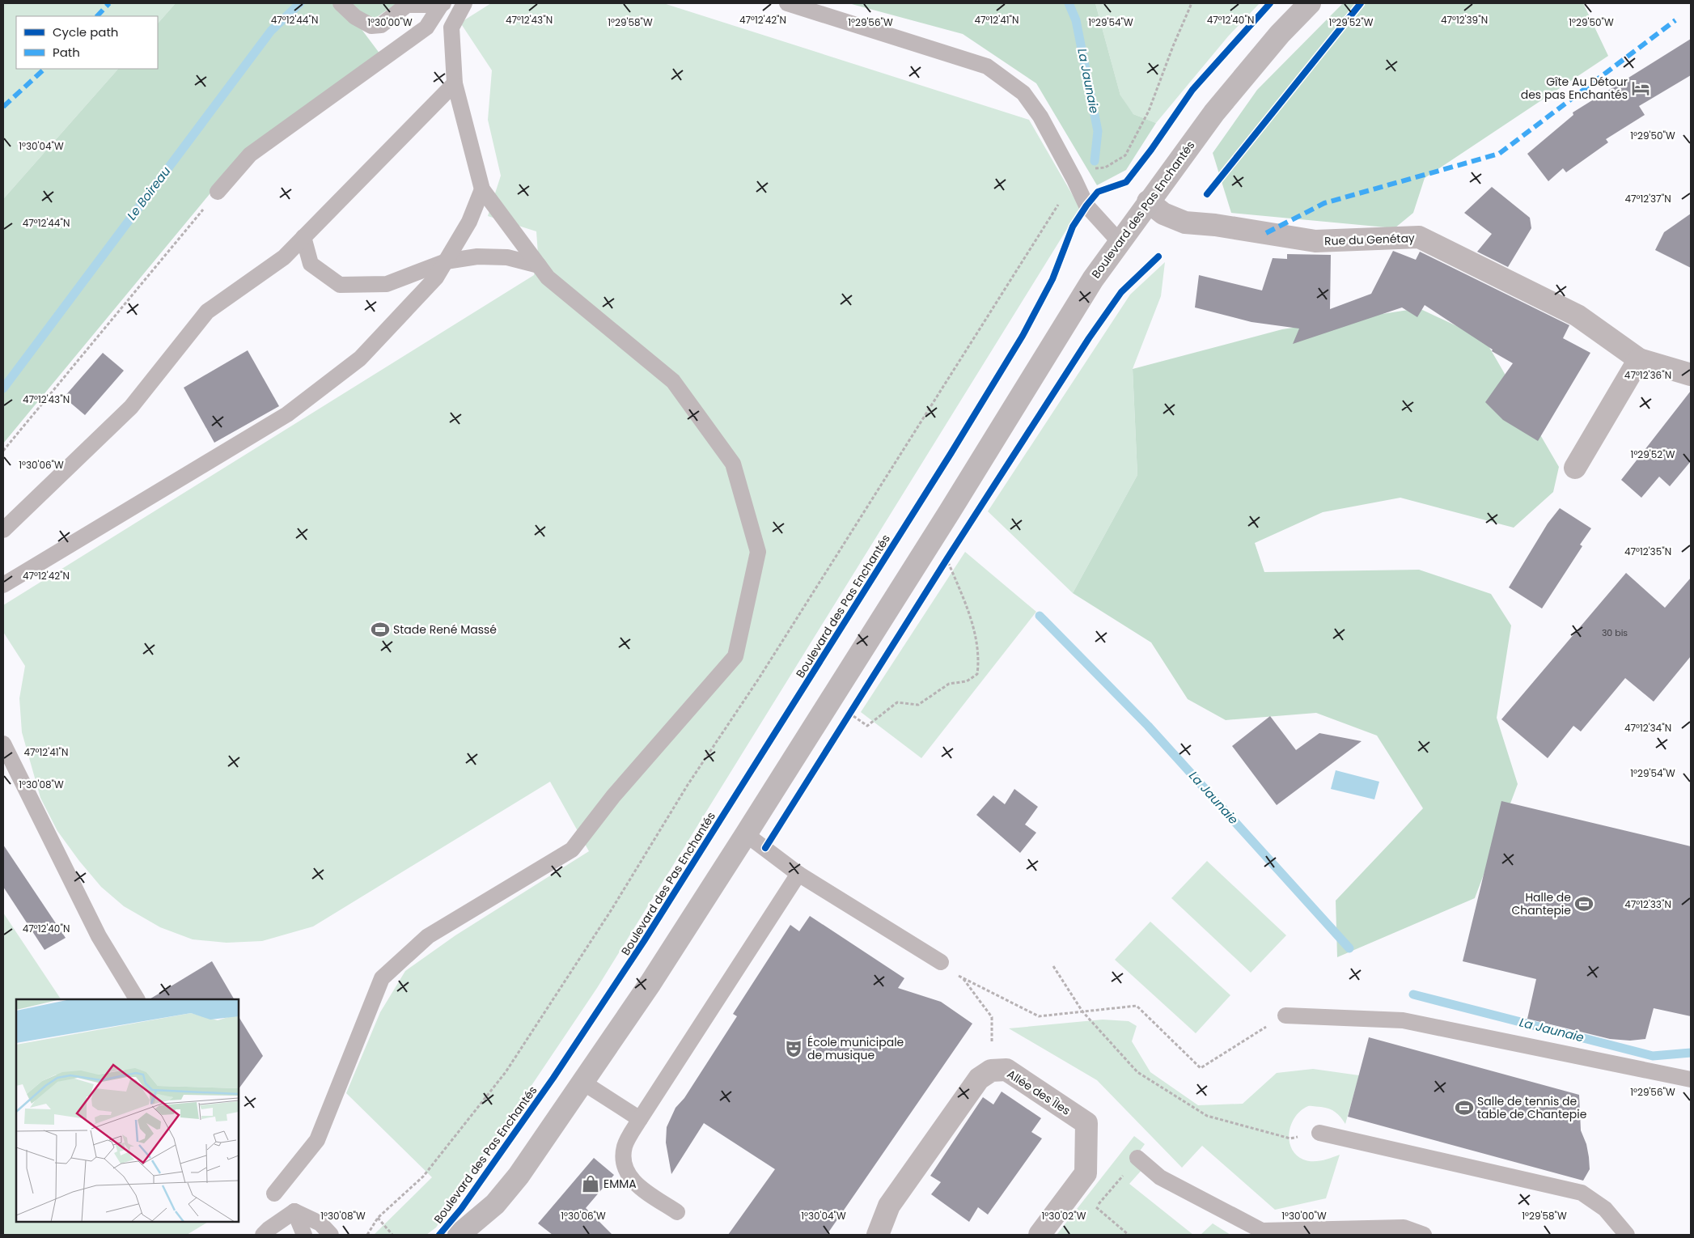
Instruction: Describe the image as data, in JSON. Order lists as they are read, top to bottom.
{
  "streets": {
    "main road": ["Boulevard des Pas Enchantés"],
    "street": ["Rue du Genétay", "Allée des Îles"]
  },
  "crossings": [
    ["Boulevard des Pas Enchantés", "Rue du Genétay"]
  ],
  "water": ["La Jaunaie", "Le Boireau"],
  "places": {
    "hotel": ["Gîte Au Détour des pas Enchantés"],
    "sports": ["Stade René Massé", "Halle de Chantepie", "Salle de tennis de table de Chantepie"],
    "theatre": ["École municipale de musique"],
    "shop": ["EMMA"]
  },
  "house_numbers": ["30 bis"],
  "legend": ["Cycle path", "Path"],
  "coordinates": [
    "47°12'44\"N",
    "47°12'43\"N",
    "47°12'42\"N",
    "47°12'41\"N",
    "47°12'40\"N",
    "47°12'39\"N",
    "1°30'00\"W",
    "1°29'58\"W",
    "1°29'56\"W",
    "1°29'54\"W",
    "1°29'52\"W",
    "1°29'50\"W",
    "1°30'04\"W",
    "47°12'37\"N",
    "47°12'36\"N",
    "1°30'06\"W",
    "47°12'35\"N",
    "47°12'34\"N",
    "1°30'08\"W",
    "47°12'33\"N",
    "1°30'02\"W"
  ]
}
